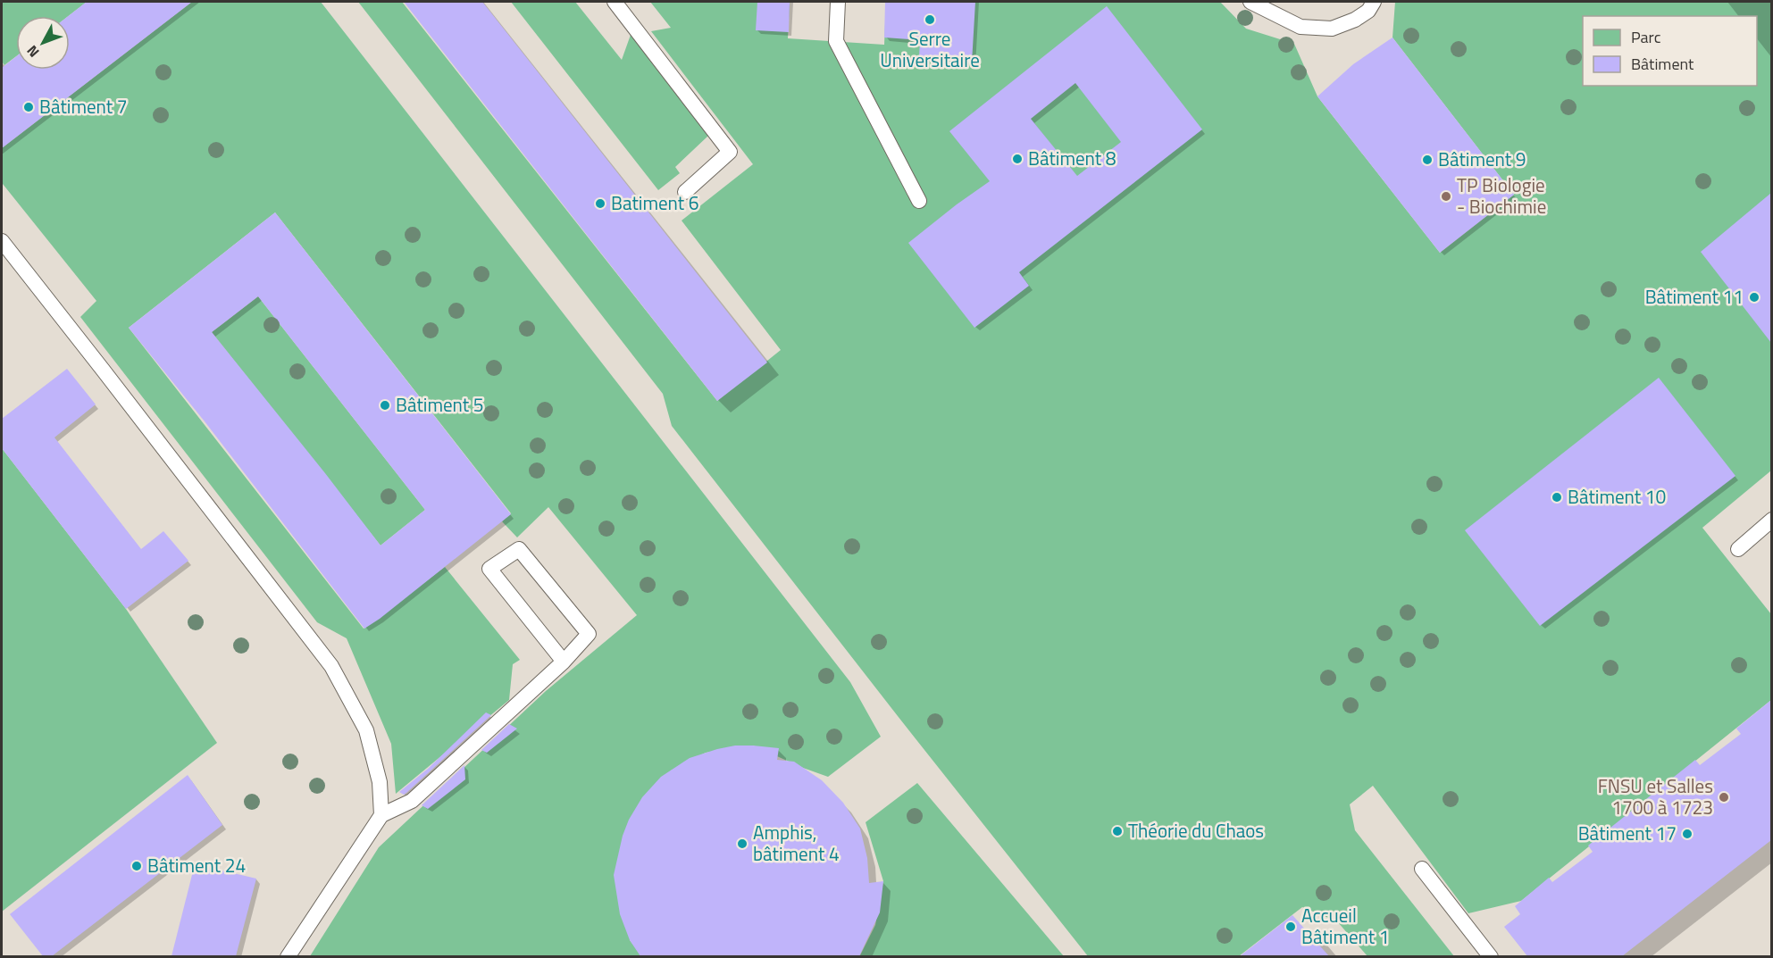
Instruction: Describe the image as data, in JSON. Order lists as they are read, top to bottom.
{
  "places": [
    "Serre Universitaire",
    "Bâtiment 7",
    "Bâtiment 8",
    "Bâtiment 9",
    "TP Biologie - Biochimie",
    "Batiment 6",
    "Bâtiment 11",
    "Bâtiment 5",
    "Bâtiment 10",
    "FNSU et Salles 1700 à 1723",
    "Théorie du Chaos",
    "Bâtiment 17",
    "Amphis, bâtiment 4",
    "Bâtiment 24",
    "Accueil Bâtiment 1"
  ],
  "legend": ["Parc", "Bâtiment"],
  "north": "bottom left"
}
